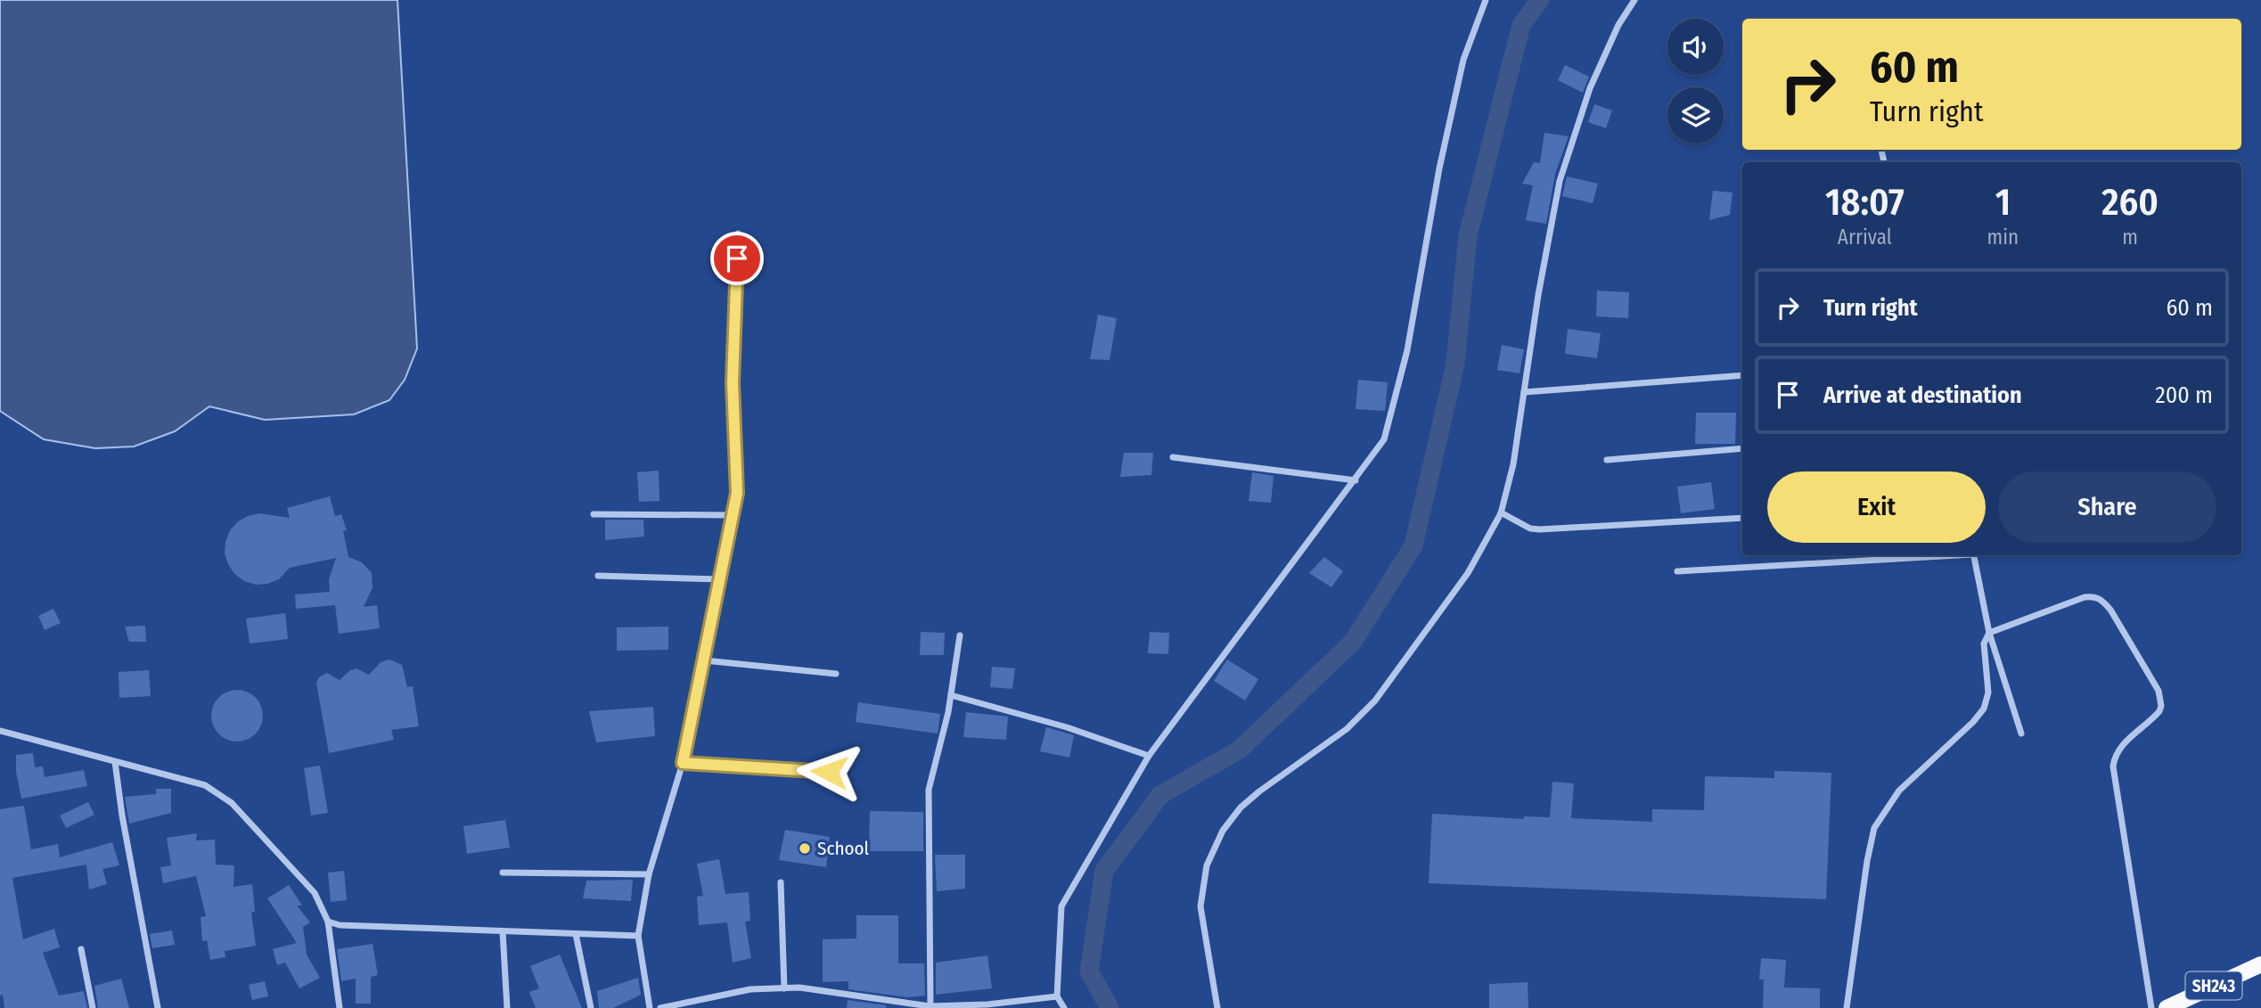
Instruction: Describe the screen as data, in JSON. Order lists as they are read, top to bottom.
{
  "streets": {
    "main road": ["SH243"]
  },
  "places": ["School"],
  "page": {
    "turn": ["60 m", "Turn right"],
    "eta": [
      "18:07",
      "Arrival",
      "1",
      "min",
      "260",
      "m"
    ],
    "list": [
      {
        "name": "Turn right",
        "value": "60 m"
      },
      {
        "name": "Arrive at destination",
        "value": "200 m"
      }
    ],
    "buttons": ["Exit", "Share"]
  }
}
